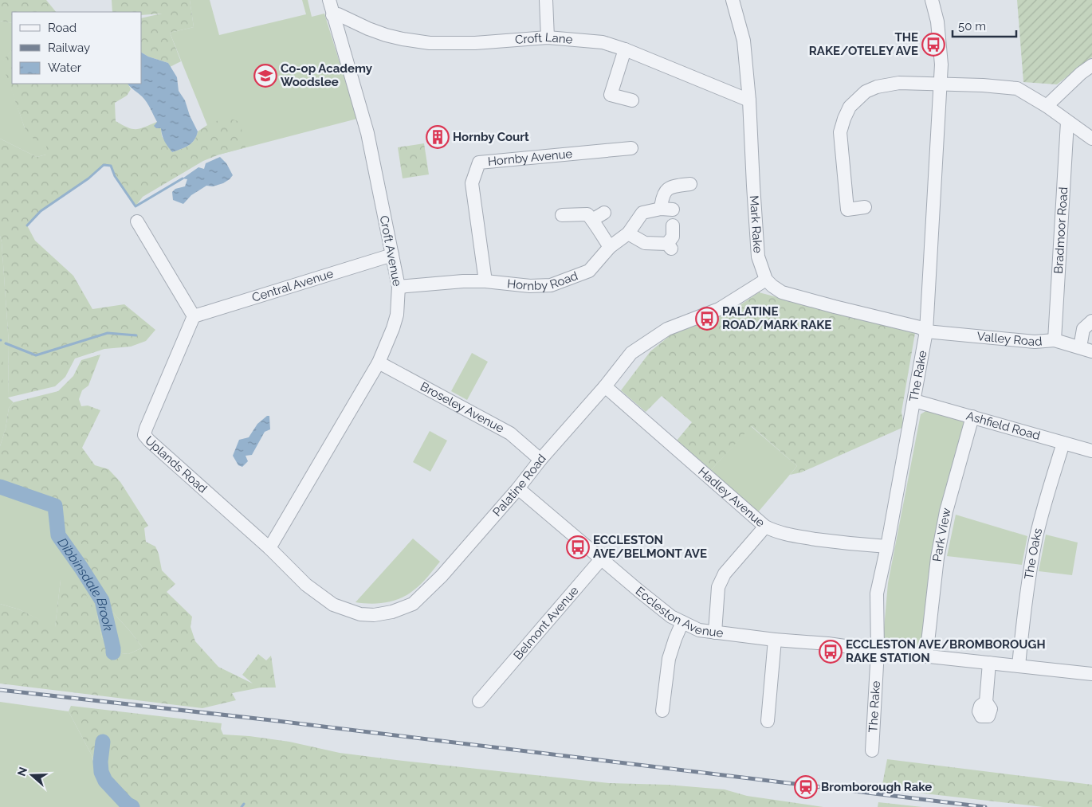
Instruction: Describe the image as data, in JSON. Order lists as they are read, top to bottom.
{
  "streets": {
    "street": [
      "Croft Lane",
      "Hornby Avenue",
      "Mark Rake",
      "Bradmoor Road",
      "Croft Avenue",
      "Hornby Road",
      "Central Avenue",
      "Valley Road",
      "The Rake",
      "Broseley Avenue",
      "Ashfield Road",
      "Uplands Road",
      "Palatine Road",
      "Hadley Avenue",
      "Park View",
      "The Oaks",
      "Eccleston Avenue",
      "Belmont Avenue"
    ]
  },
  "crossings": [
    ["Croft Lane", "Mark Rake"],
    ["Croft Lane", "Croft Avenue"],
    ["Hornby Avenue", "Hornby Road"],
    ["Mark Rake", "Palatine Road"],
    ["Bradmoor Road", "Valley Road"],
    ["Croft Avenue", "Hornby Road"],
    ["Croft Avenue", "Central Avenue"],
    ["Croft Avenue", "Broseley Avenue"],
    ["Croft Avenue", "Uplands Road"],
    ["Croft Avenue", "Palatine Road"],
    ["Central Avenue", "Uplands Road"],
    ["Valley Road", "The Rake"],
    ["The Rake", "Ashfield Road"],
    ["The Rake", "Hadley Avenue"],
    ["The Rake", "Eccleston Avenue"],
    ["Broseley Avenue", "Palatine Road"],
    ["Ashfield Road", "Park View"],
    ["Ashfield Road", "The Oaks"],
    ["Uplands Road", "Palatine Road"],
    ["Palatine Road", "Hadley Avenue"],
    ["Palatine Road", "Eccleston Avenue"],
    ["Park View", "Eccleston Avenue"],
    ["The Oaks", "Eccleston Avenue"],
    ["Eccleston Avenue", "Belmont Avenue"]
  ],
  "water": ["Dibbinsdale Brook"],
  "places": {
    "bus stop": [
      "THE RAKE/OTELEY AVE",
      "PALATINE ROAD/MARK RAKE",
      "ECCLESTON AVE/BELMONT AVE",
      "ECCLESTON AVE/BROMBOROUGH RAKE STATION"
    ],
    "school or university": ["Co-op Academy Woodslee"],
    "building": ["Hornby Court"],
    "station": ["Bromborough Rake"]
  },
  "legend": ["Road", "Railway", "Water"],
  "scale_bar": "50 m",
  "north": "left"
}
